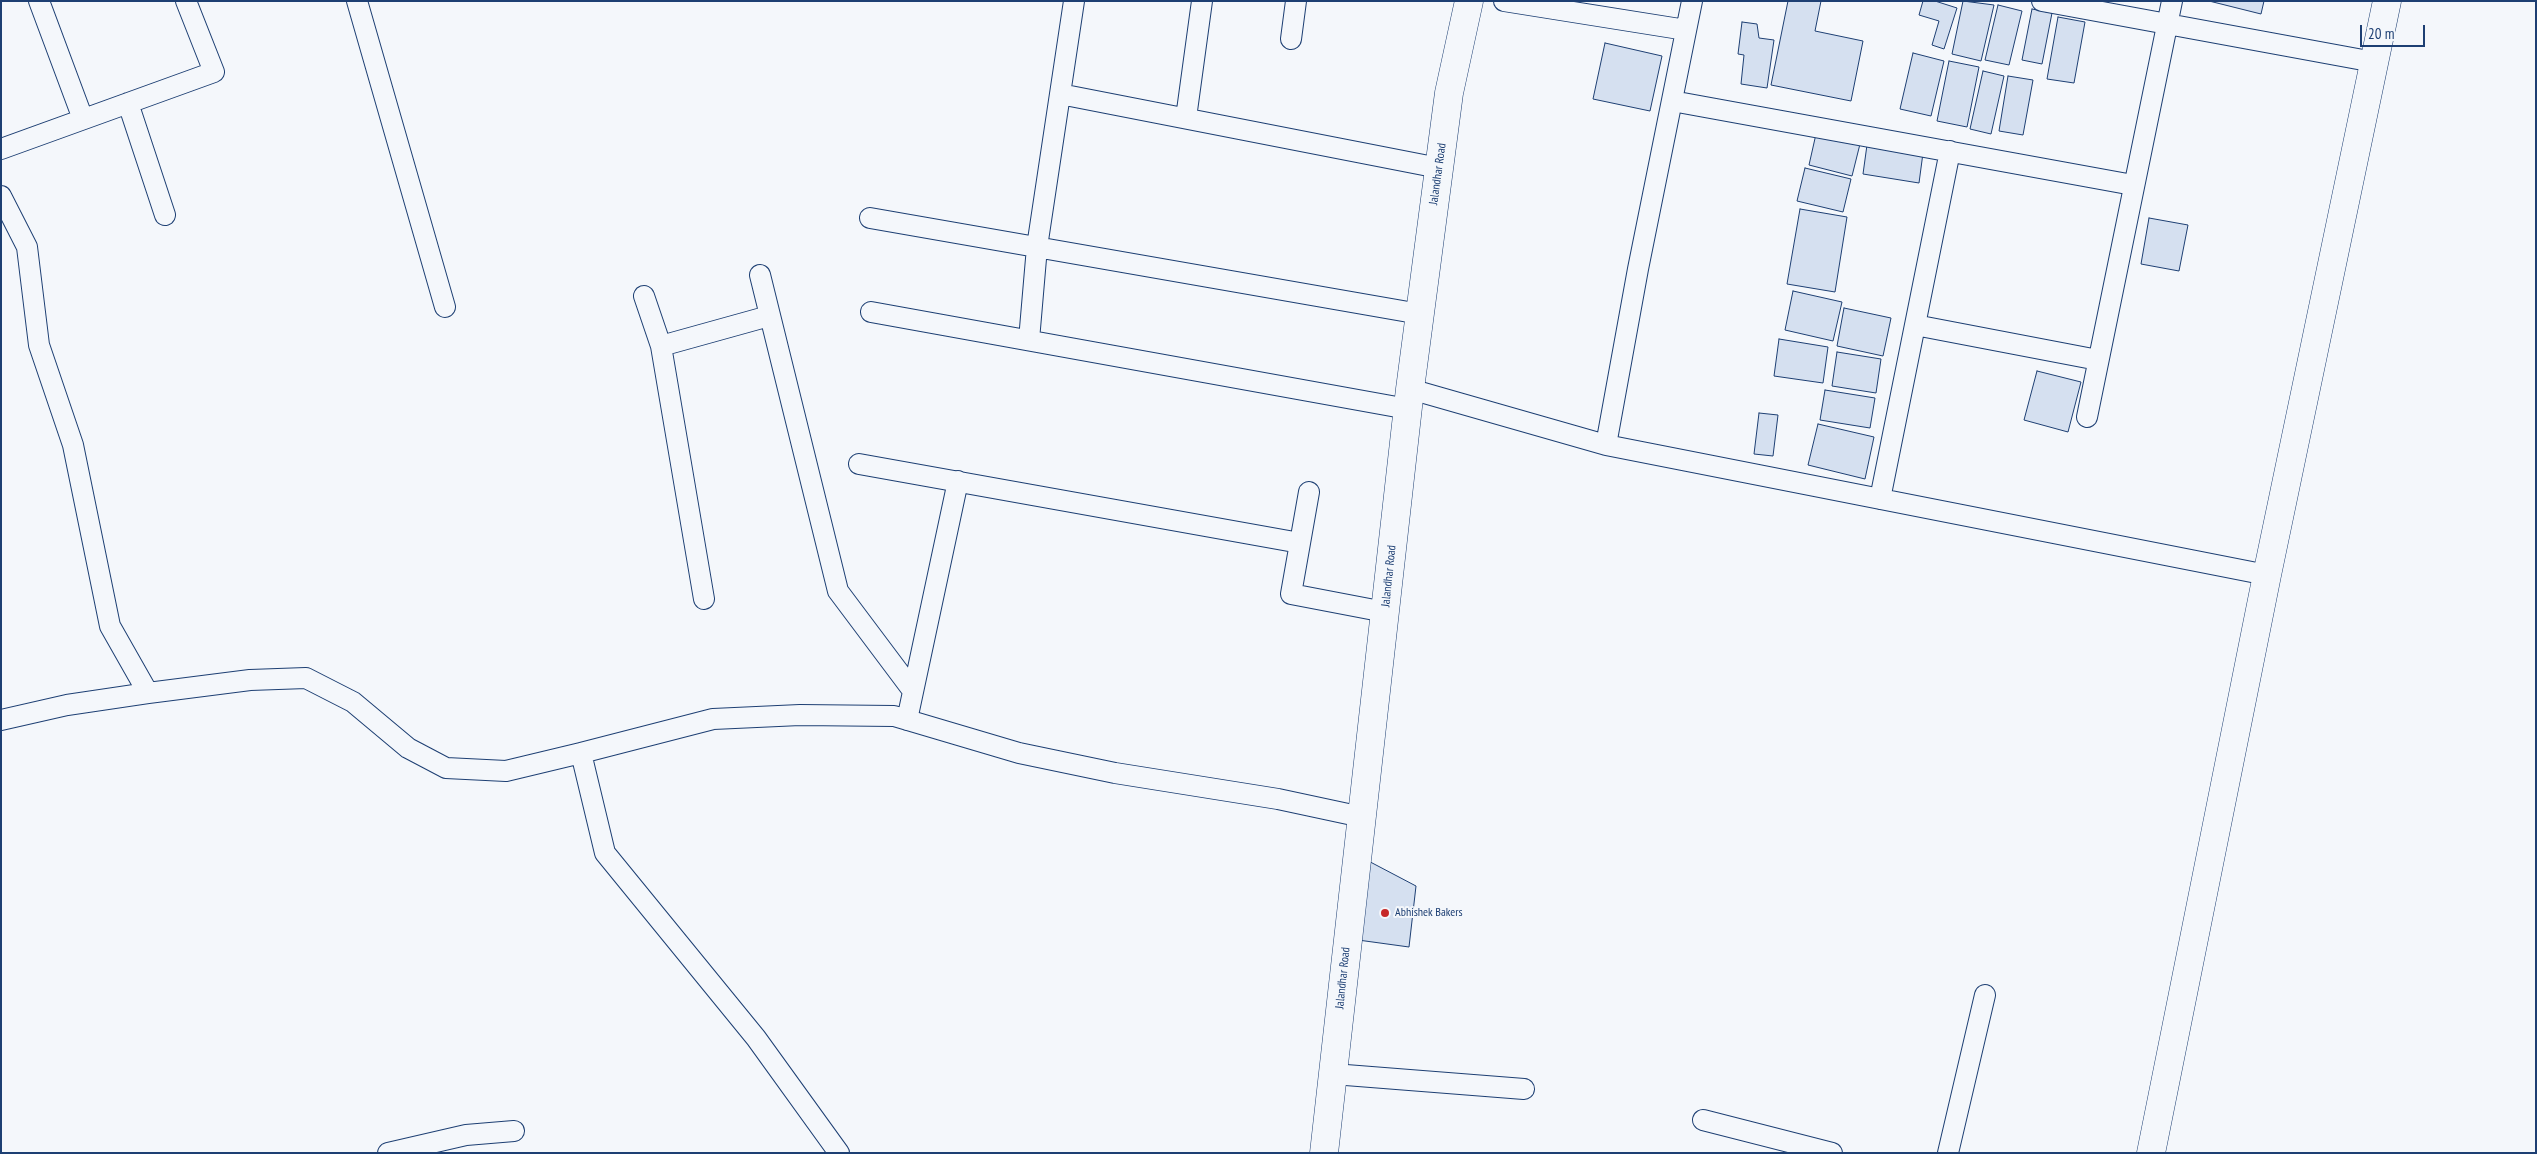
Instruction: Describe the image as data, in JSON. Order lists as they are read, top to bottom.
{
  "streets": {
    "main road": ["Jalandhar Road"]
  },
  "places": ["Abhishek Bakers"],
  "scale_bar": "20 m"
}
